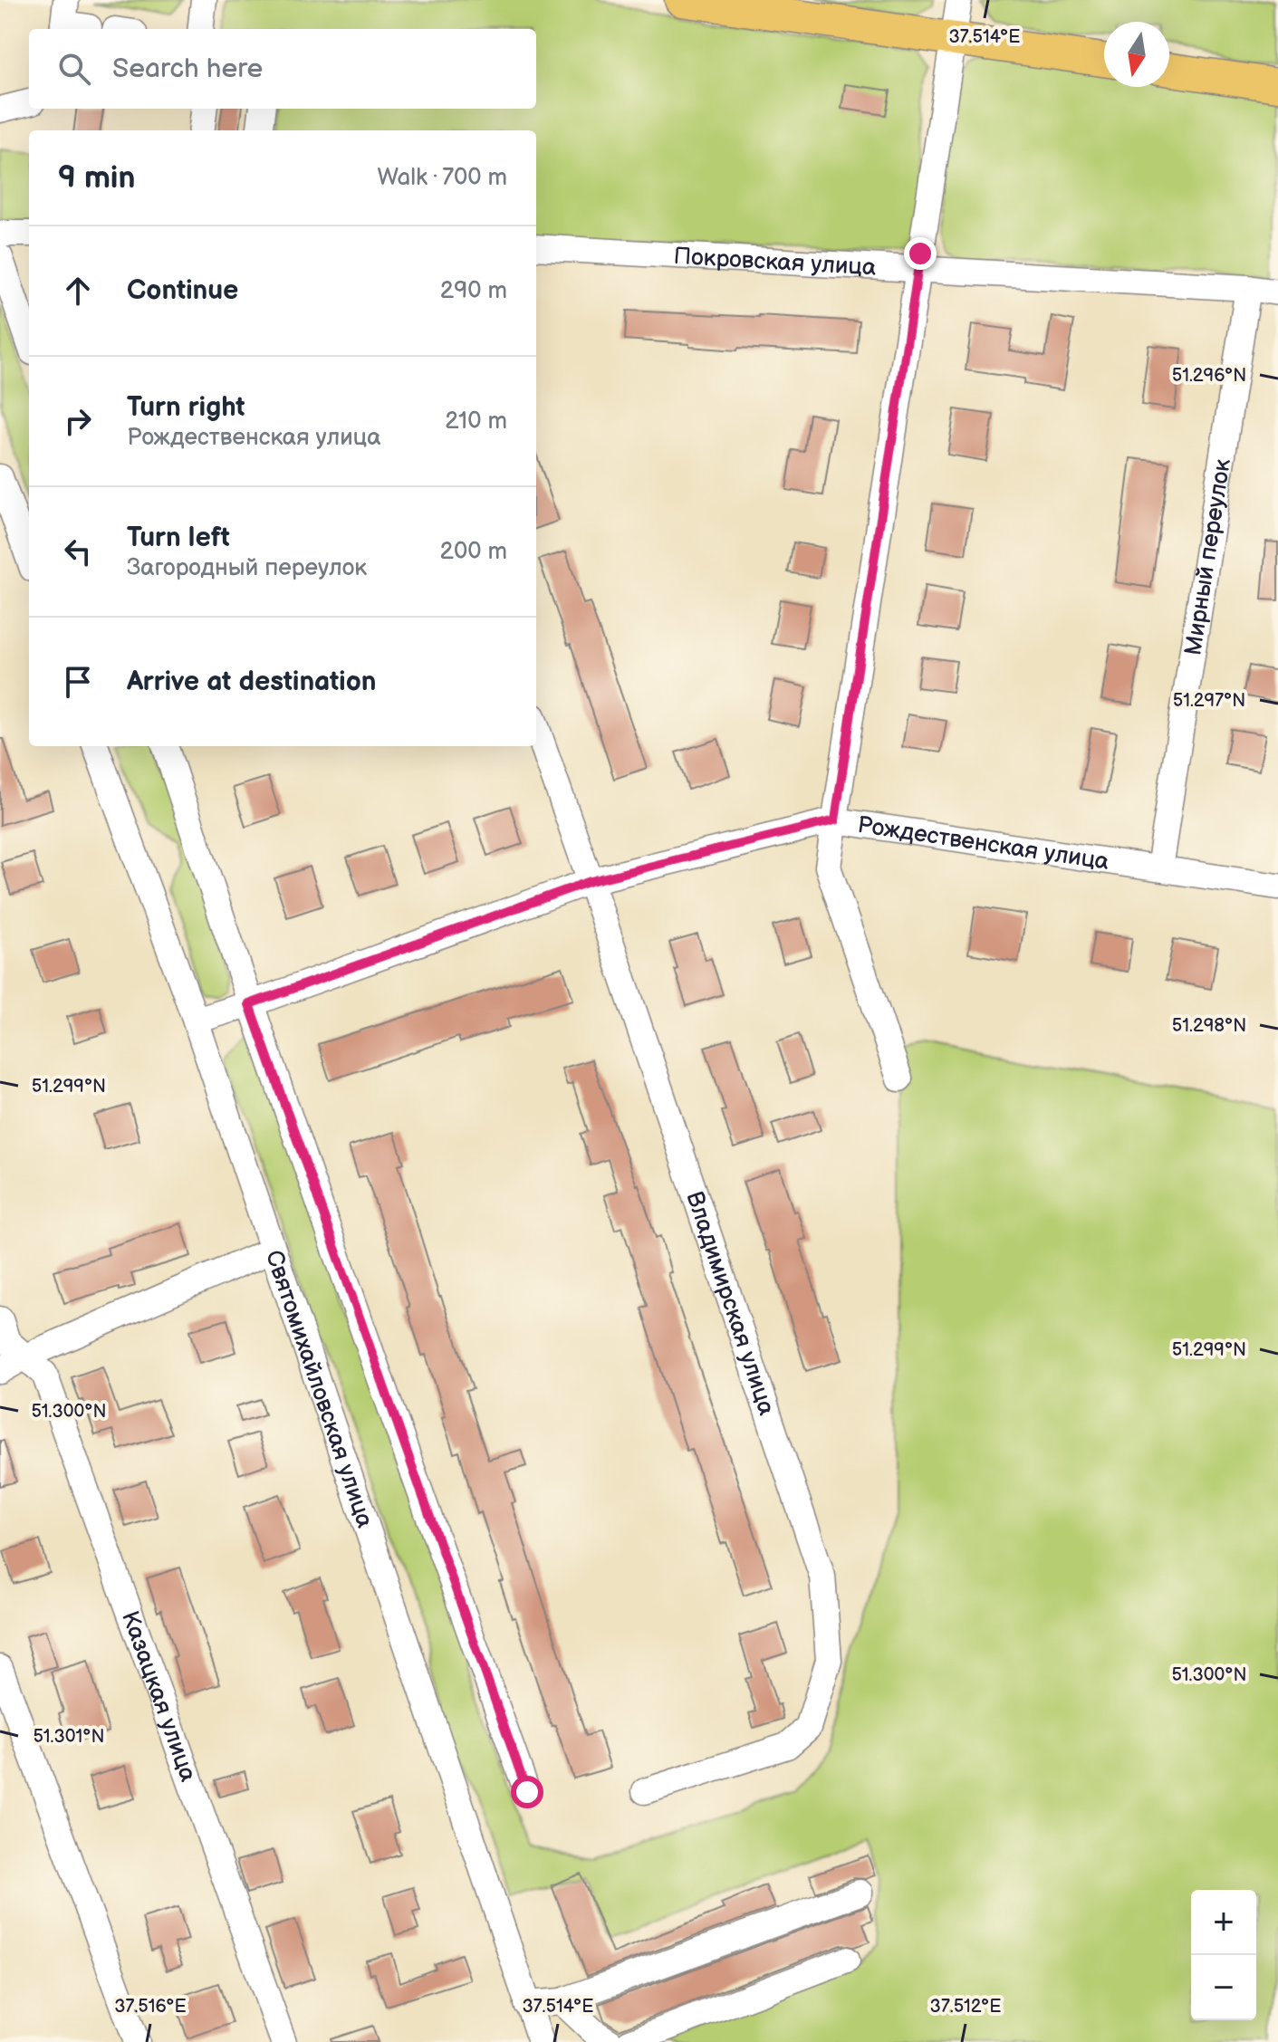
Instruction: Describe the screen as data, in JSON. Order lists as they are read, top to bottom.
{
  "streets": {
    "street": [
      "Покровская улица",
      "Мирный переулок",
      "Рождественская улица",
      "Владимирская улица",
      "Святомихайловская улица",
      "Казацкая улица"
    ]
  },
  "crossings": [
    ["Покровская улица", "Мирный переулок"],
    ["Мирный переулок", "Рождественская улица"],
    ["Рождественская улица", "Владимирская улица"],
    ["Рождественская улица", "Святомихайловская улица"]
  ],
  "north": "bottom",
  "page": {
    "search": "Search here",
    "heading": ["9 min", "Walk · 700 m"],
    "list": [
      ["Continue", "290 m"],
      ["Turn right", "Рождественская улица", "210 m"],
      ["Turn left", "Загородный переулок", "200 m"],
      "Arrive at destination"
    ],
    "map_buttons": ["+", "−"]
  },
  "coordinates": [
    "37.514°E",
    "51.296°N",
    "51.297°N",
    "51.298°N",
    "51.299°N",
    "51.300°N",
    "51.301°N",
    "37.516°E",
    "37.512°E"
  ]
}
